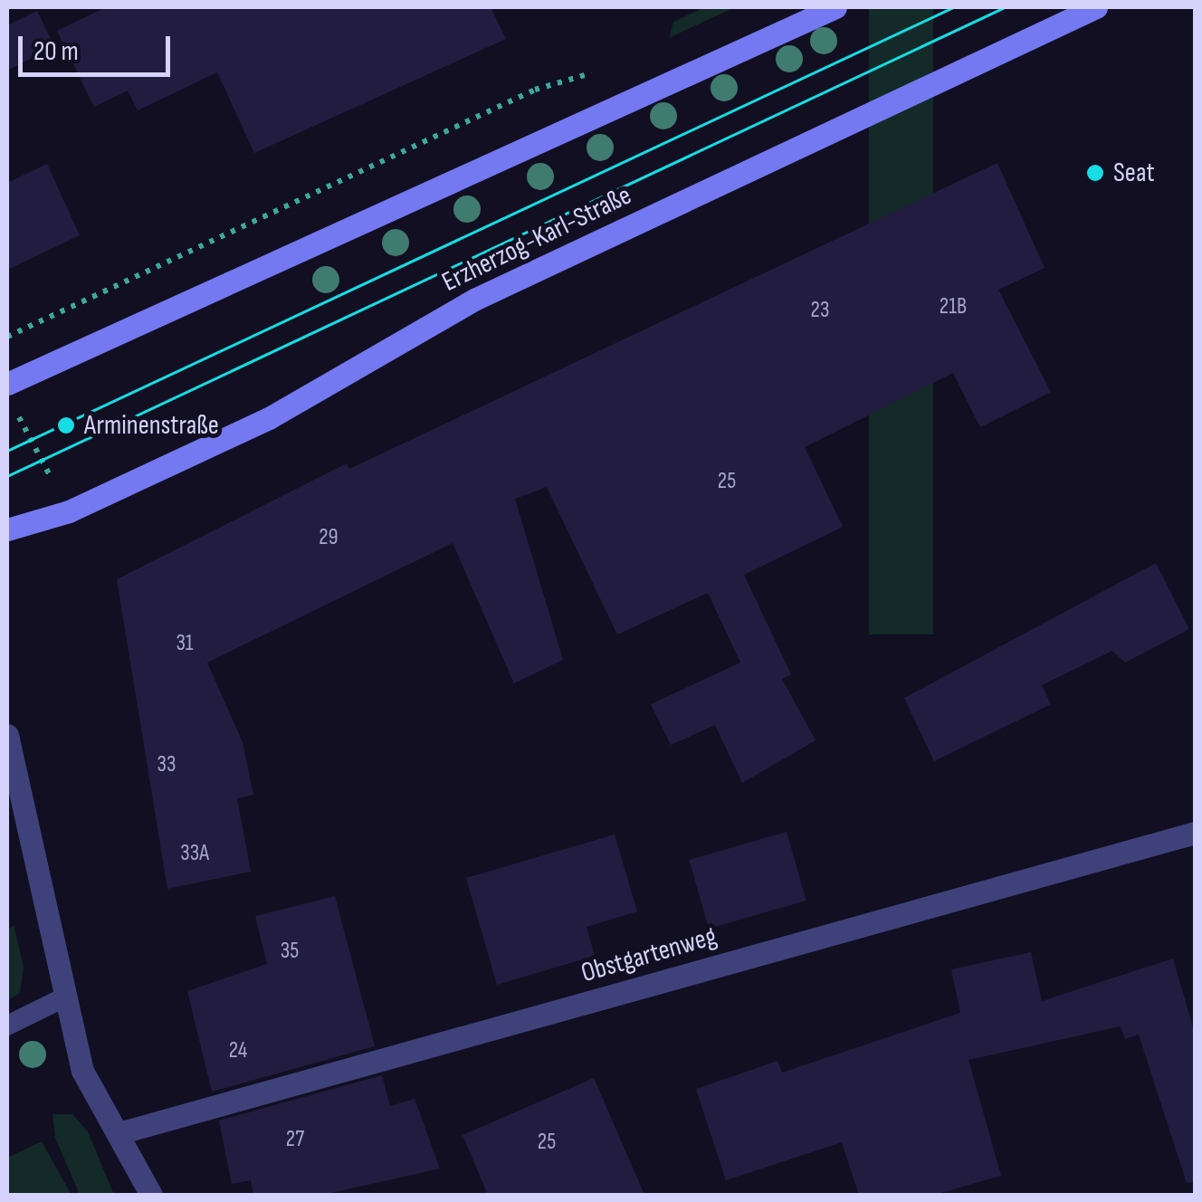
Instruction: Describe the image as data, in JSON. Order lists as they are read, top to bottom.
{
  "streets": {
    "main road": ["Erzherzog-Karl-Straße"],
    "street": ["Obstgartenweg"]
  },
  "places": ["Seat", "Arminenstraße"],
  "house_numbers": [
    "21B",
    "23",
    "25",
    "29",
    "31",
    "33",
    "33A",
    "35",
    "24",
    "27",
    "25"
  ],
  "scale_bar": "20 m"
}
